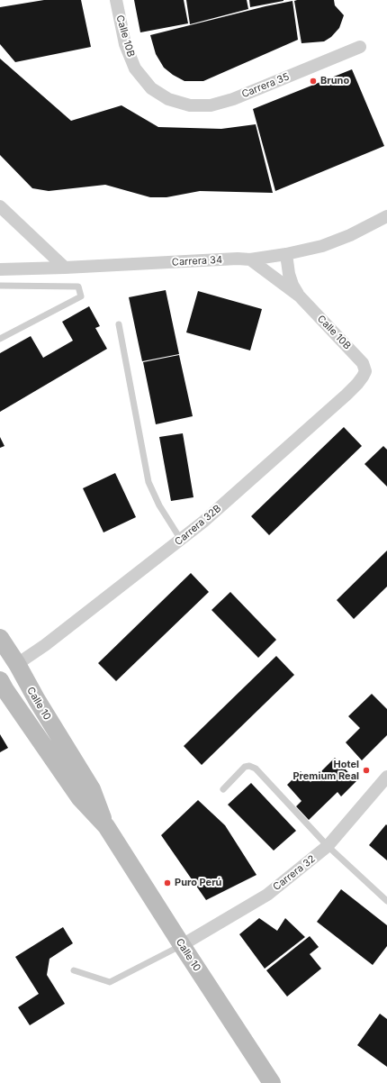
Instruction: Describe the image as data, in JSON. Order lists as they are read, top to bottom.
{
  "streets": {
    "street": [
      "Calle 10B",
      "Carrera 35",
      "Carrera 34",
      "Carrera 32B",
      "Calle 10",
      "Carrera 32"
    ]
  },
  "crossings": [
    ["Calle 10B", "Carrera 35"],
    ["Calle 10B", "Carrera 34"],
    ["Calle 10B", "Carrera 32B"],
    ["Carrera 32B", "Calle 10"],
    ["Calle 10", "Carrera 32"]
  ],
  "places": ["Bruno", "Hotel Premium Real", "Puro Perú"]
}
